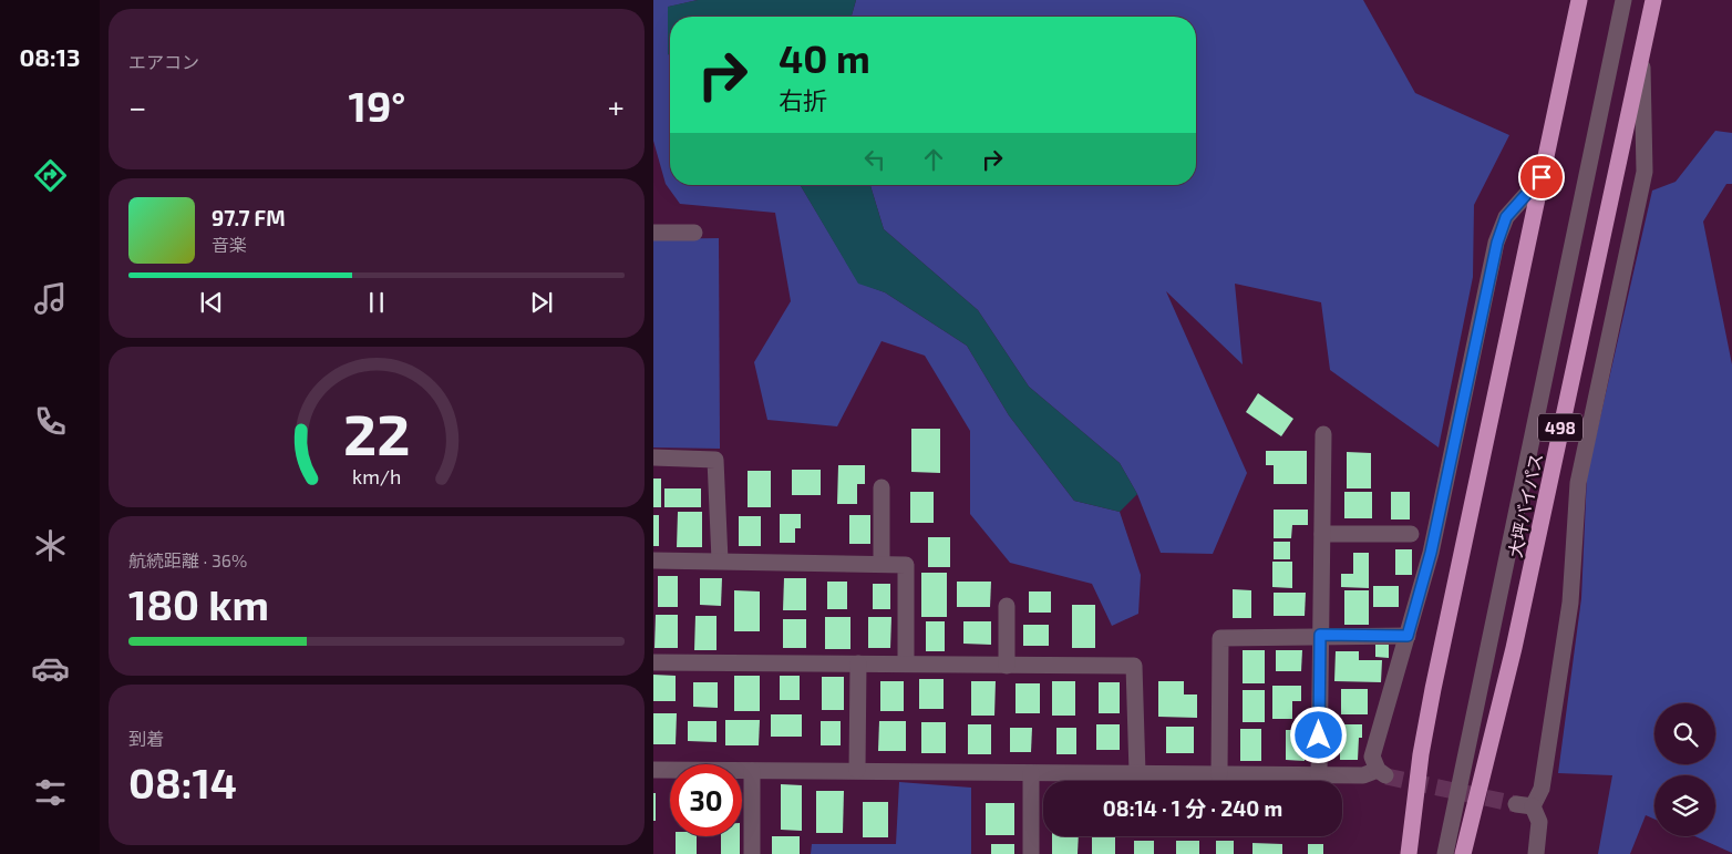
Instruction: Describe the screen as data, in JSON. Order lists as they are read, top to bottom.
{
  "streets": {
    "highway": ["498", "大坪バイパス"]
  },
  "page": {
    "tabs": "08:13",
    "tile": [
      "エアコン",
      ["航続距離 · 36%", "180 km"],
      ["到着", "08:14"]
    ],
    "turn": ["40 m", "右折"],
    "heat": ["−", "19°", "+"],
    "song": ["97.7 FM", "音楽"],
    "limit": "30",
    "trip": "08:14 · 1 分 · 240 m",
    "gauge": ["22", "km/h"]
  }
}
